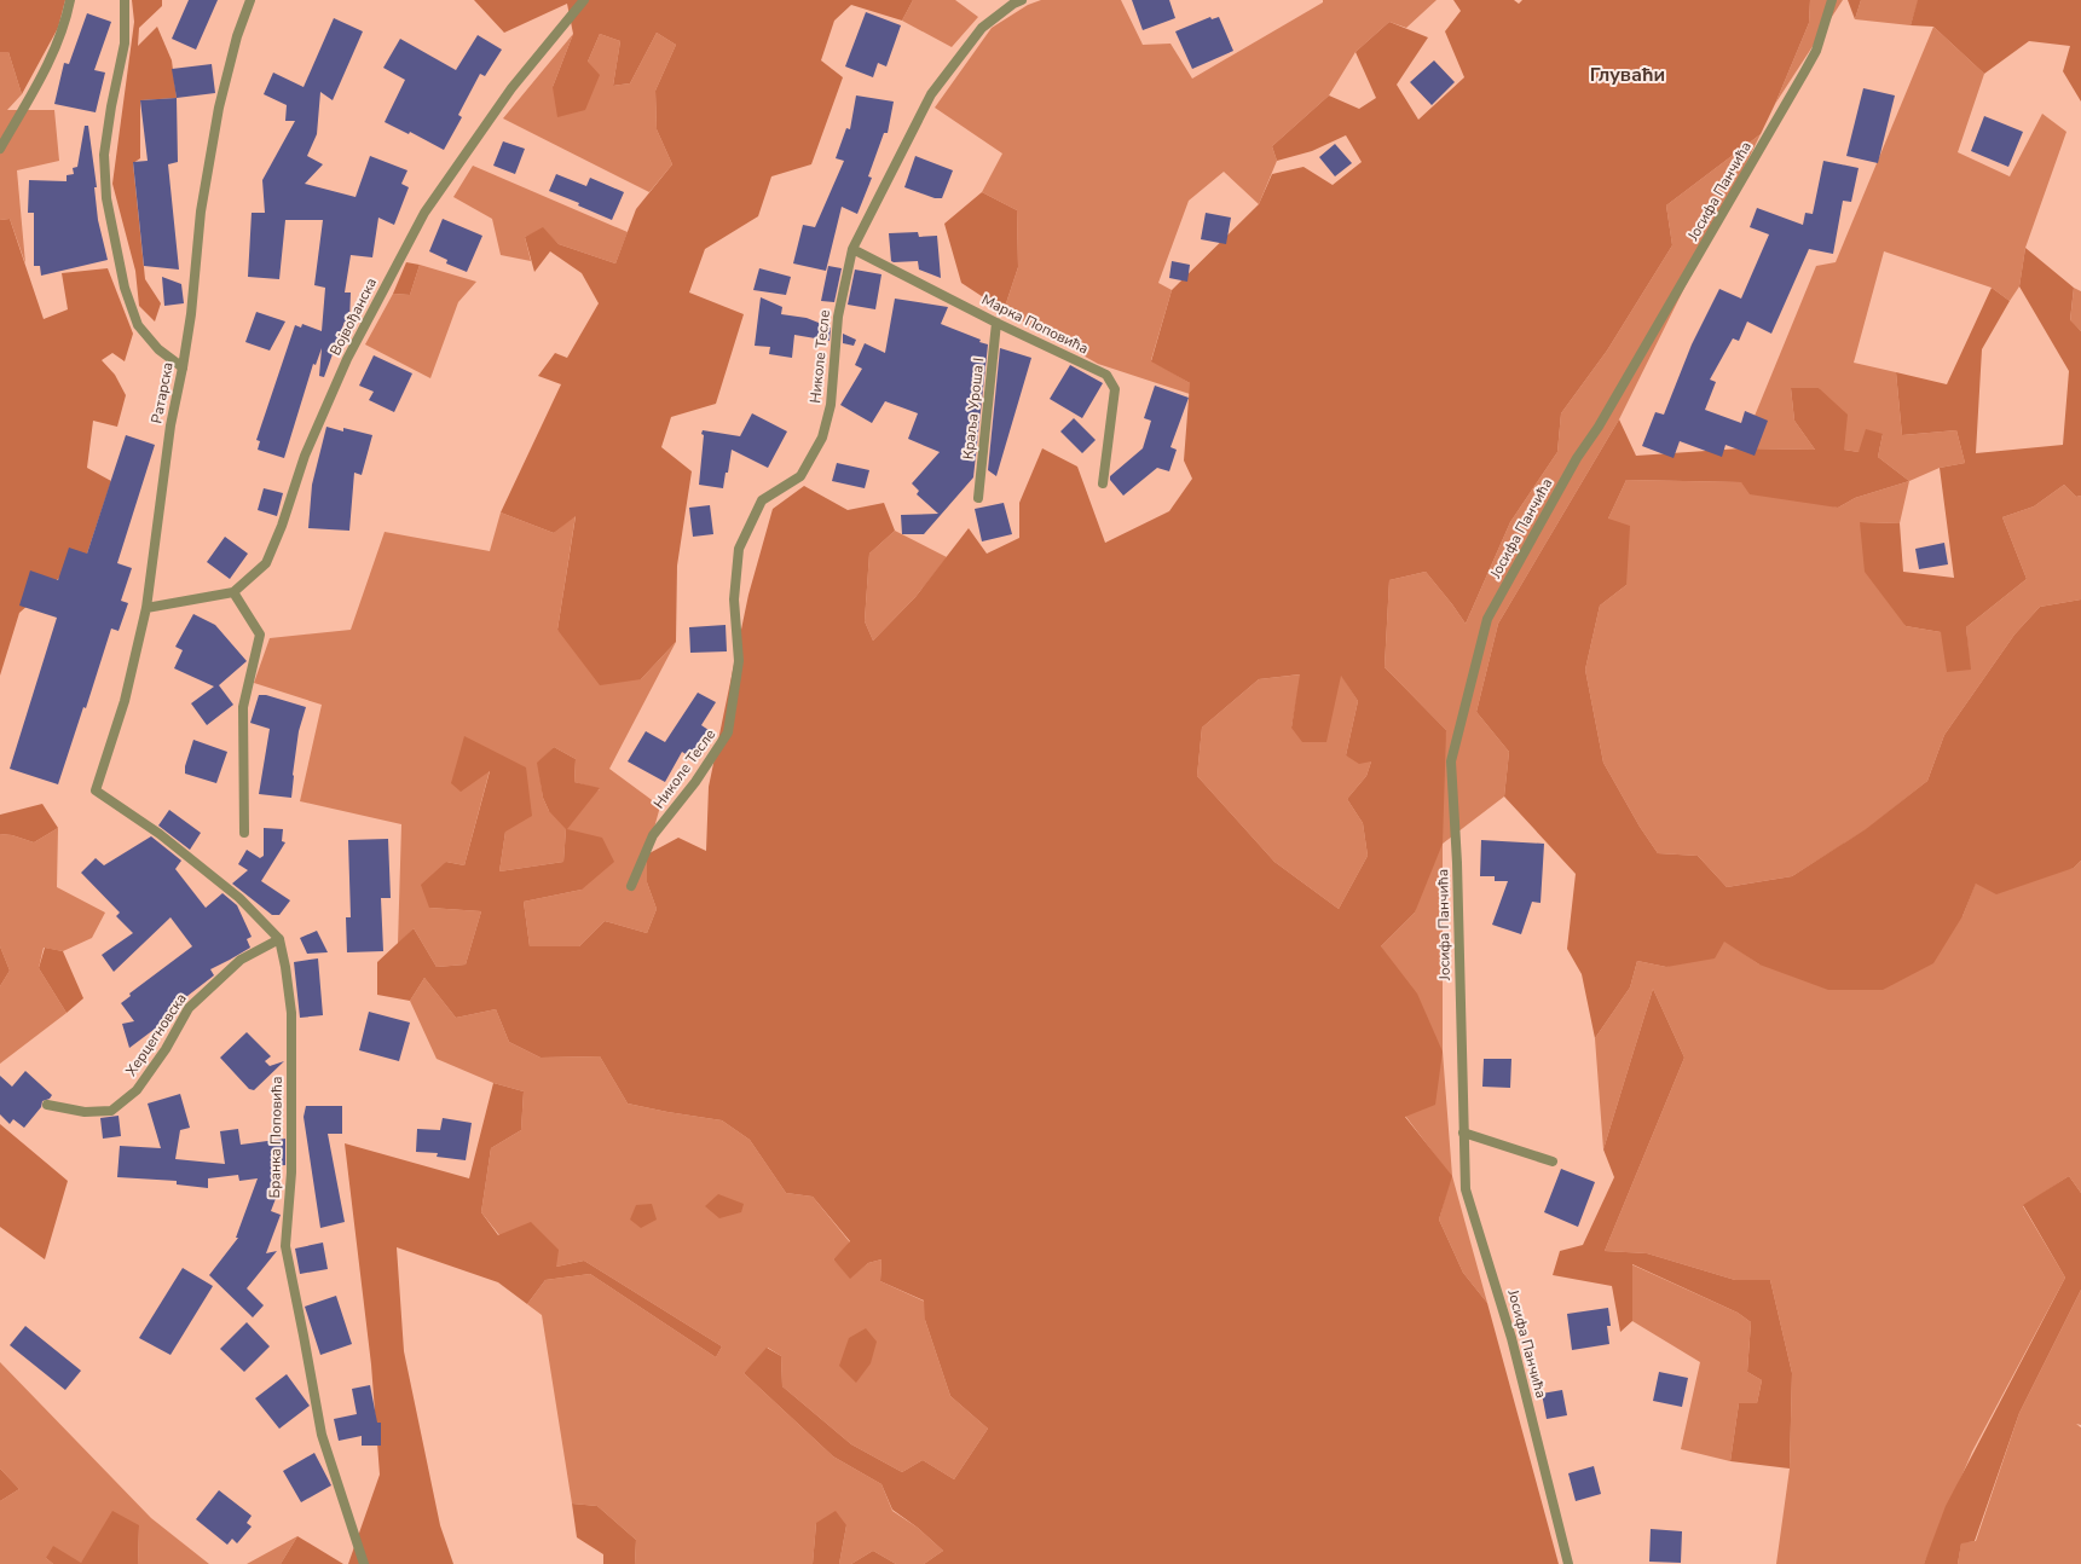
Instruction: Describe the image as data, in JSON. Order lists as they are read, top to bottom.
{
  "streets": {
    "street": [
      "Јосифа Панчића",
      "Војвођанска",
      "Марка Поповића",
      "Николе Тесле",
      "Ратарска",
      "Краља Уроша I",
      "Херцегновска",
      "Бранка Поповића"
    ]
  },
  "crossings": [
    ["Марка Поповића", "Николе Тесле"],
    ["Марка Поповића", "Краља Уроша I"],
    ["Ратарска", "Бранка Поповића"],
    ["Херцегновска", "Бранка Поповића"]
  ],
  "districts": ["Глуваћи"]
}
